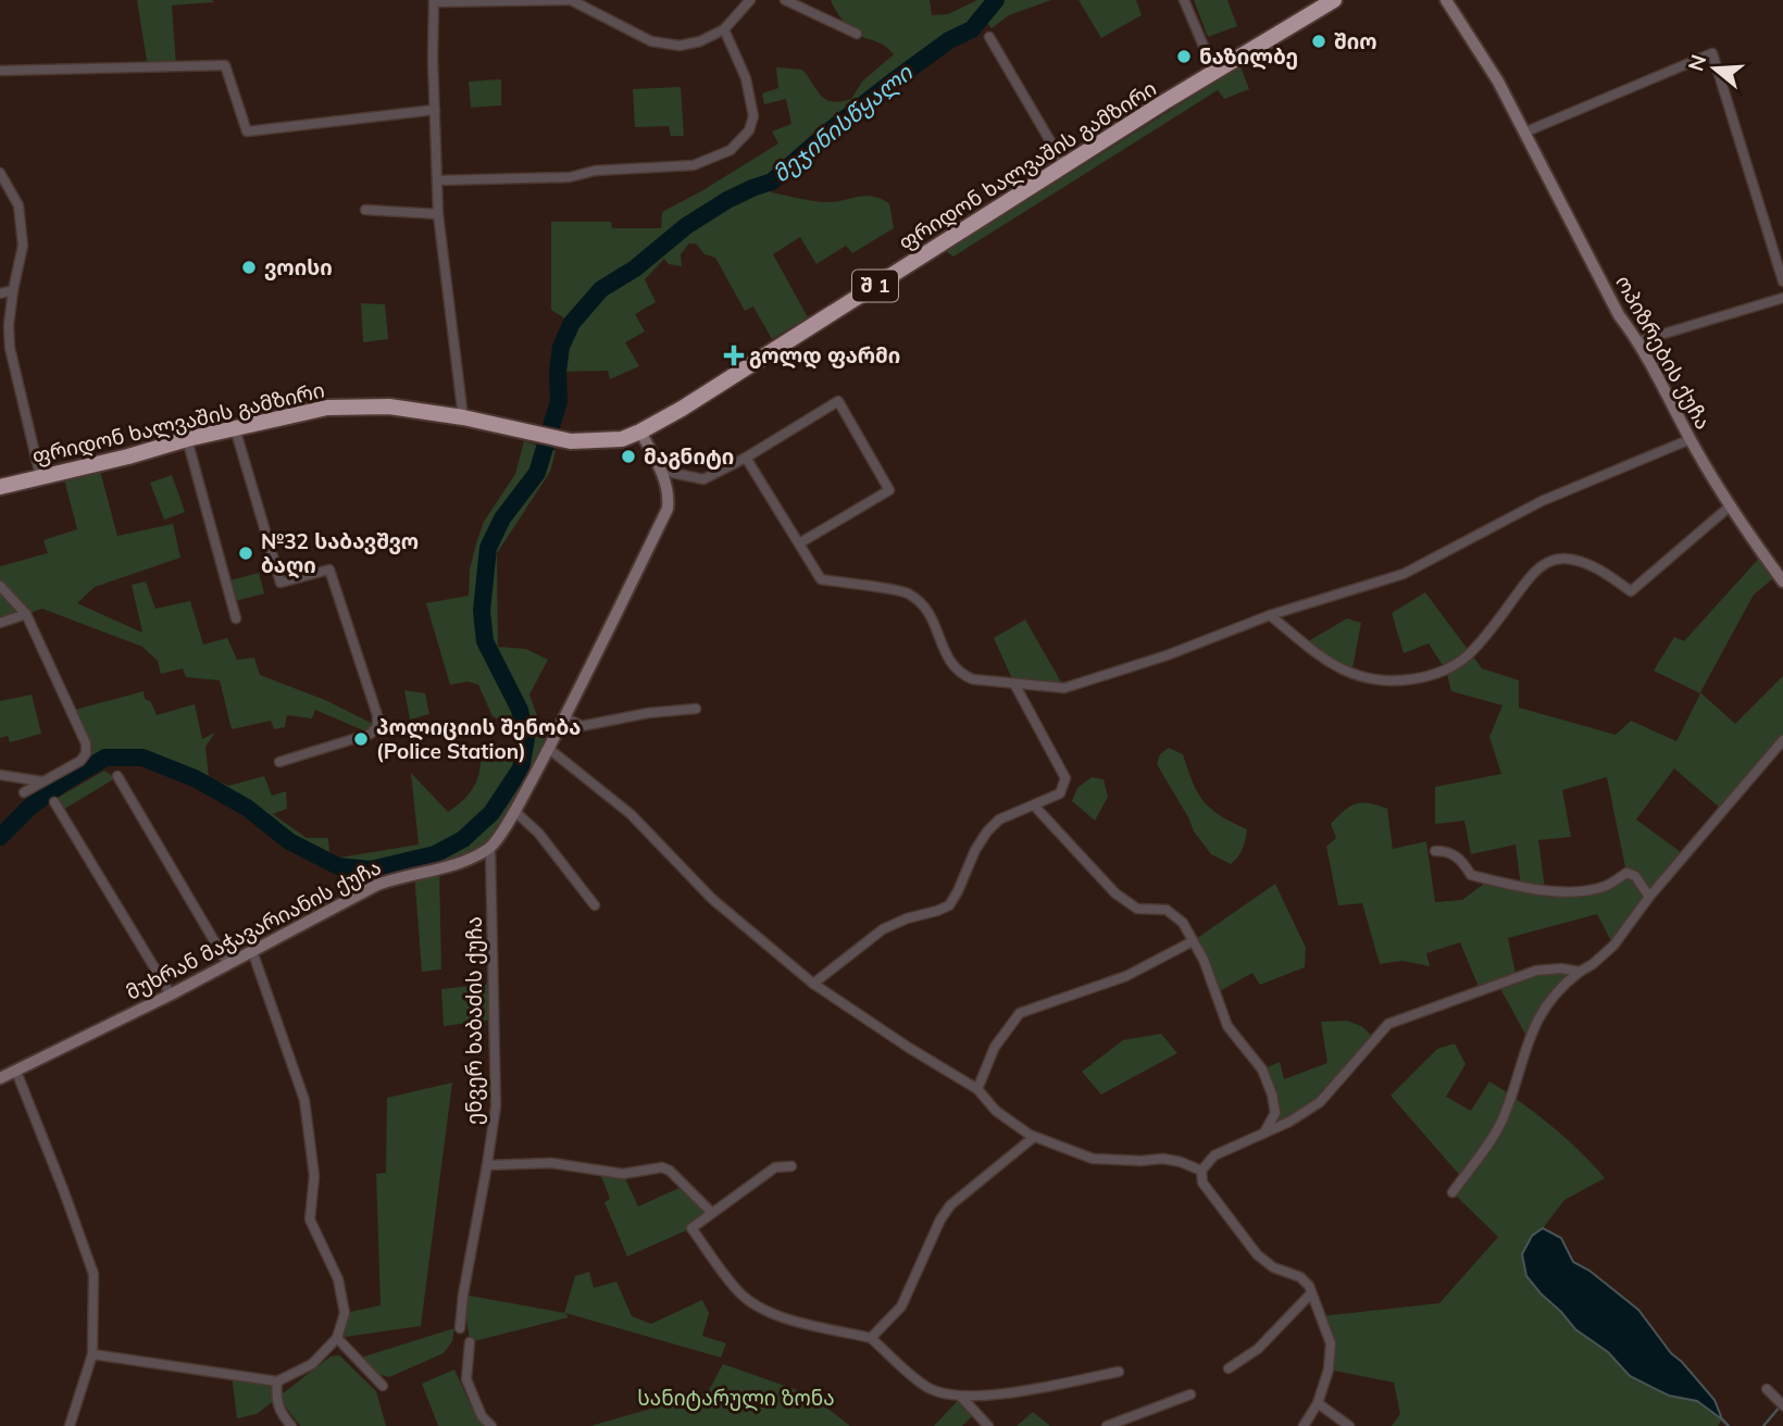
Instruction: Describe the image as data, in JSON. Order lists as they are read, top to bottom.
{
  "streets": {
    "highway": ["ფრიდონ ხალვაშის გამზირი", "შ 1"],
    "street": ["ოპიზრების ქუჩა", "მუხრან მაჭავარიანის ქუჩა", "ენვერ ხაბაძის ქუჩა"]
  },
  "crossings": [
    ["მუხრან მაჭავარიანის ქუჩა", "ენვერ ხაბაძის ქუჩა"]
  ],
  "water": ["მეჯინისწყალი"],
  "parks": ["სანიტარული ზონა"],
  "places": {
    "other": [
      "შიო",
      "ნაზილბე",
      "ვოისი",
      "მაგნიტი",
      "№32 საბავშვო ბაღი",
      "პოლიციის შენობა (Police Station)"
    ],
    "health": ["გოლდ ფარმი"]
  },
  "north": "left"
}
